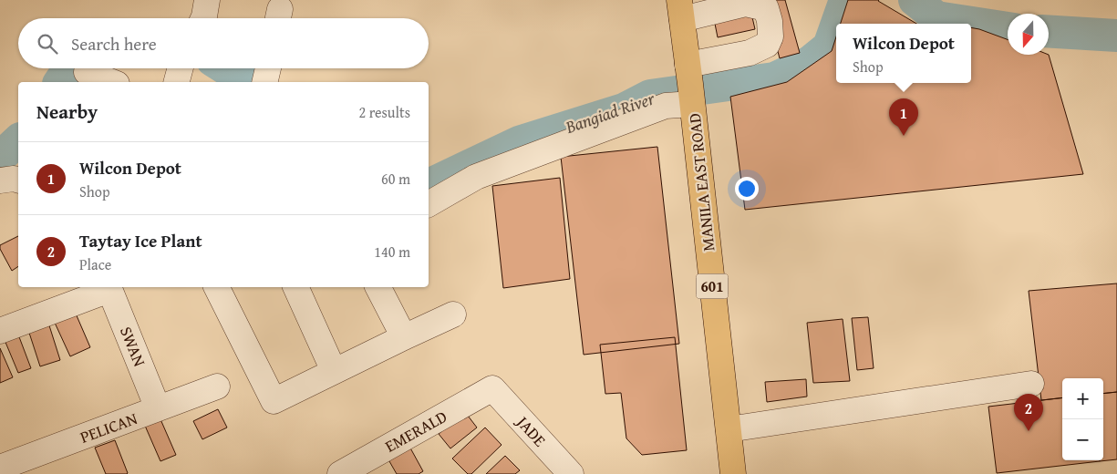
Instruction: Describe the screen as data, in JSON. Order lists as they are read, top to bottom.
{
  "streets": {
    "main road": ["MANILA EAST ROAD", "601"],
    "street": [
      "SWAN",
      "PELICAN",
      "EMERALD",
      "JADE"
    ]
  },
  "crossings": [
    ["SWAN", "PELICAN"],
    ["EMERALD", "JADE"]
  ],
  "water": ["Bangiad River"],
  "north": "bottom",
  "page": {
    "search": "Search here",
    "popup": ["Wilcon Depot", "Shop"],
    "heading": ["Nearby", "2 results"],
    "pins": ["1", "2"],
    "list": [
      {
        "mark": "1",
        "name": "Wilcon Depot",
        "note": "Shop",
        "value": "60 m"
      },
      {
        "mark": "2",
        "name": "Taytay Ice Plant",
        "note": "Place",
        "value": "140 m"
      }
    ],
    "map_buttons": ["+", "−"]
  }
}
